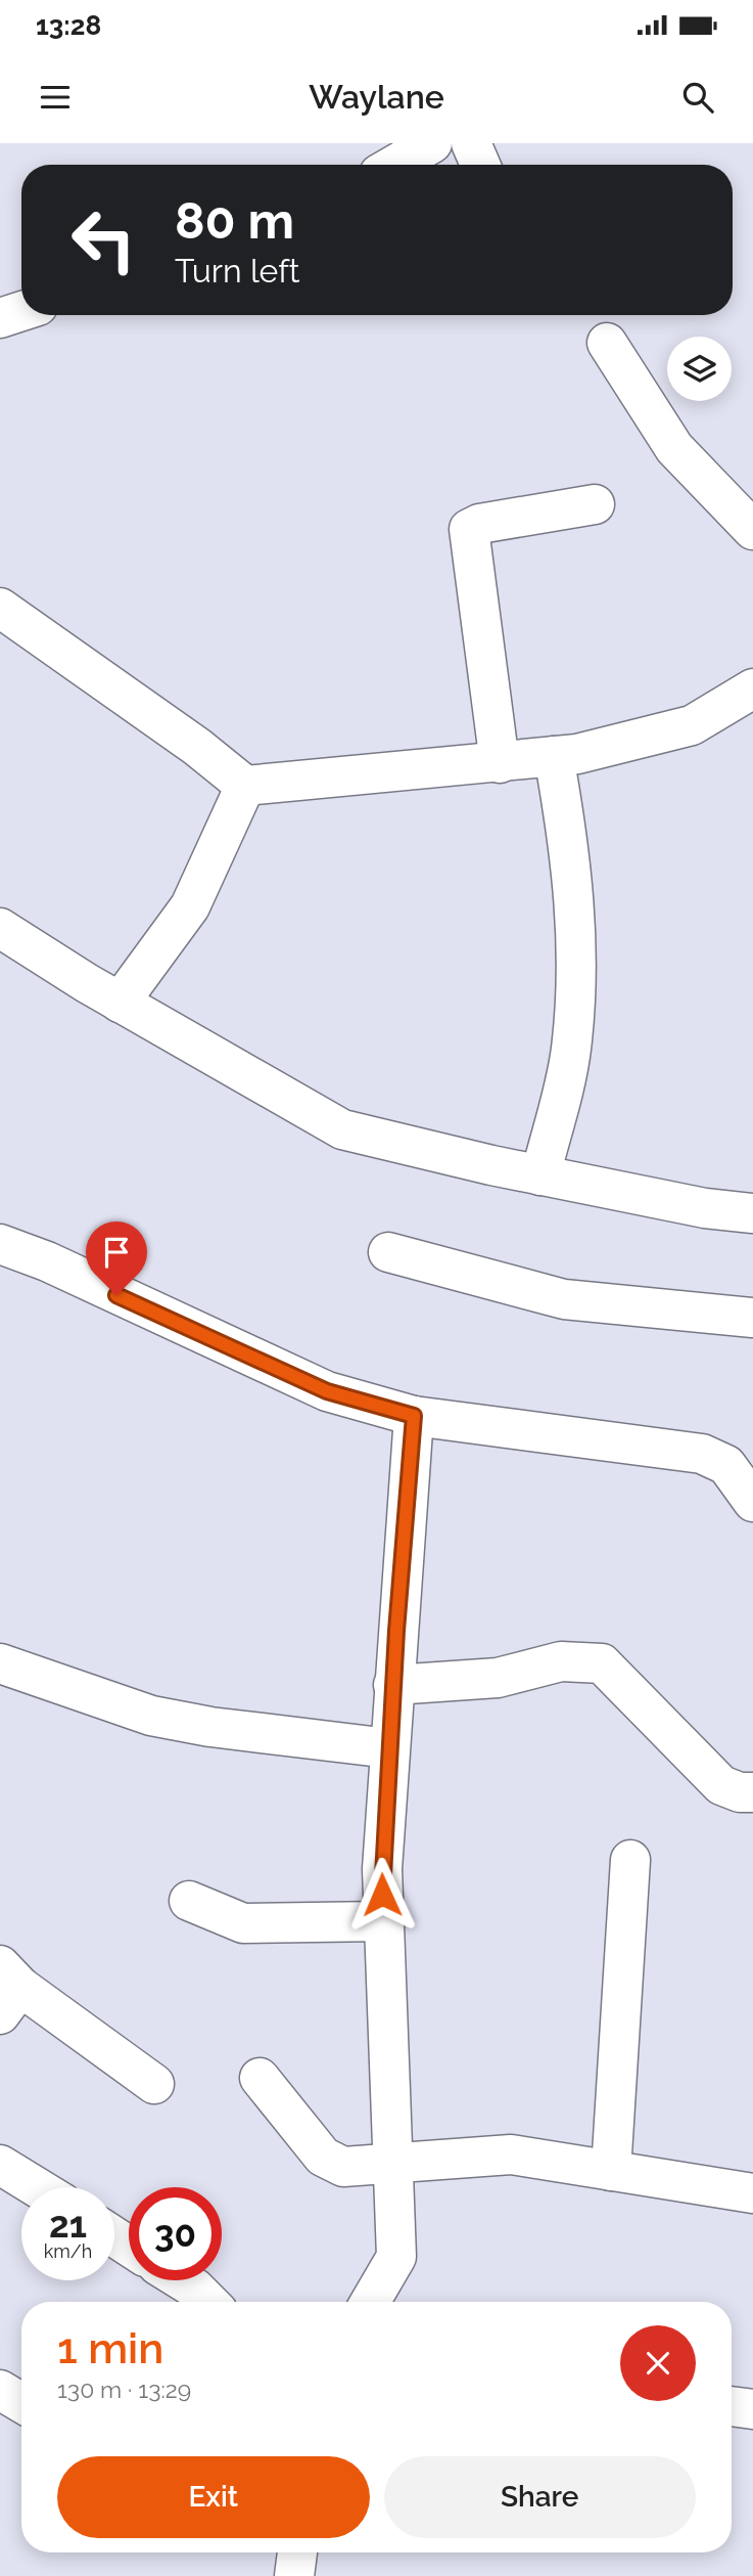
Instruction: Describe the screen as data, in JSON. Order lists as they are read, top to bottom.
{
  "page": {
    "status": "13:28",
    "header": "Waylane",
    "turn": ["80 m", "Turn left"],
    "speed": "21 km/h",
    "limit": "30",
    "heading": ["1 min", "130 m · 13:29"],
    "buttons": ["Exit", "Share"]
  }
}
